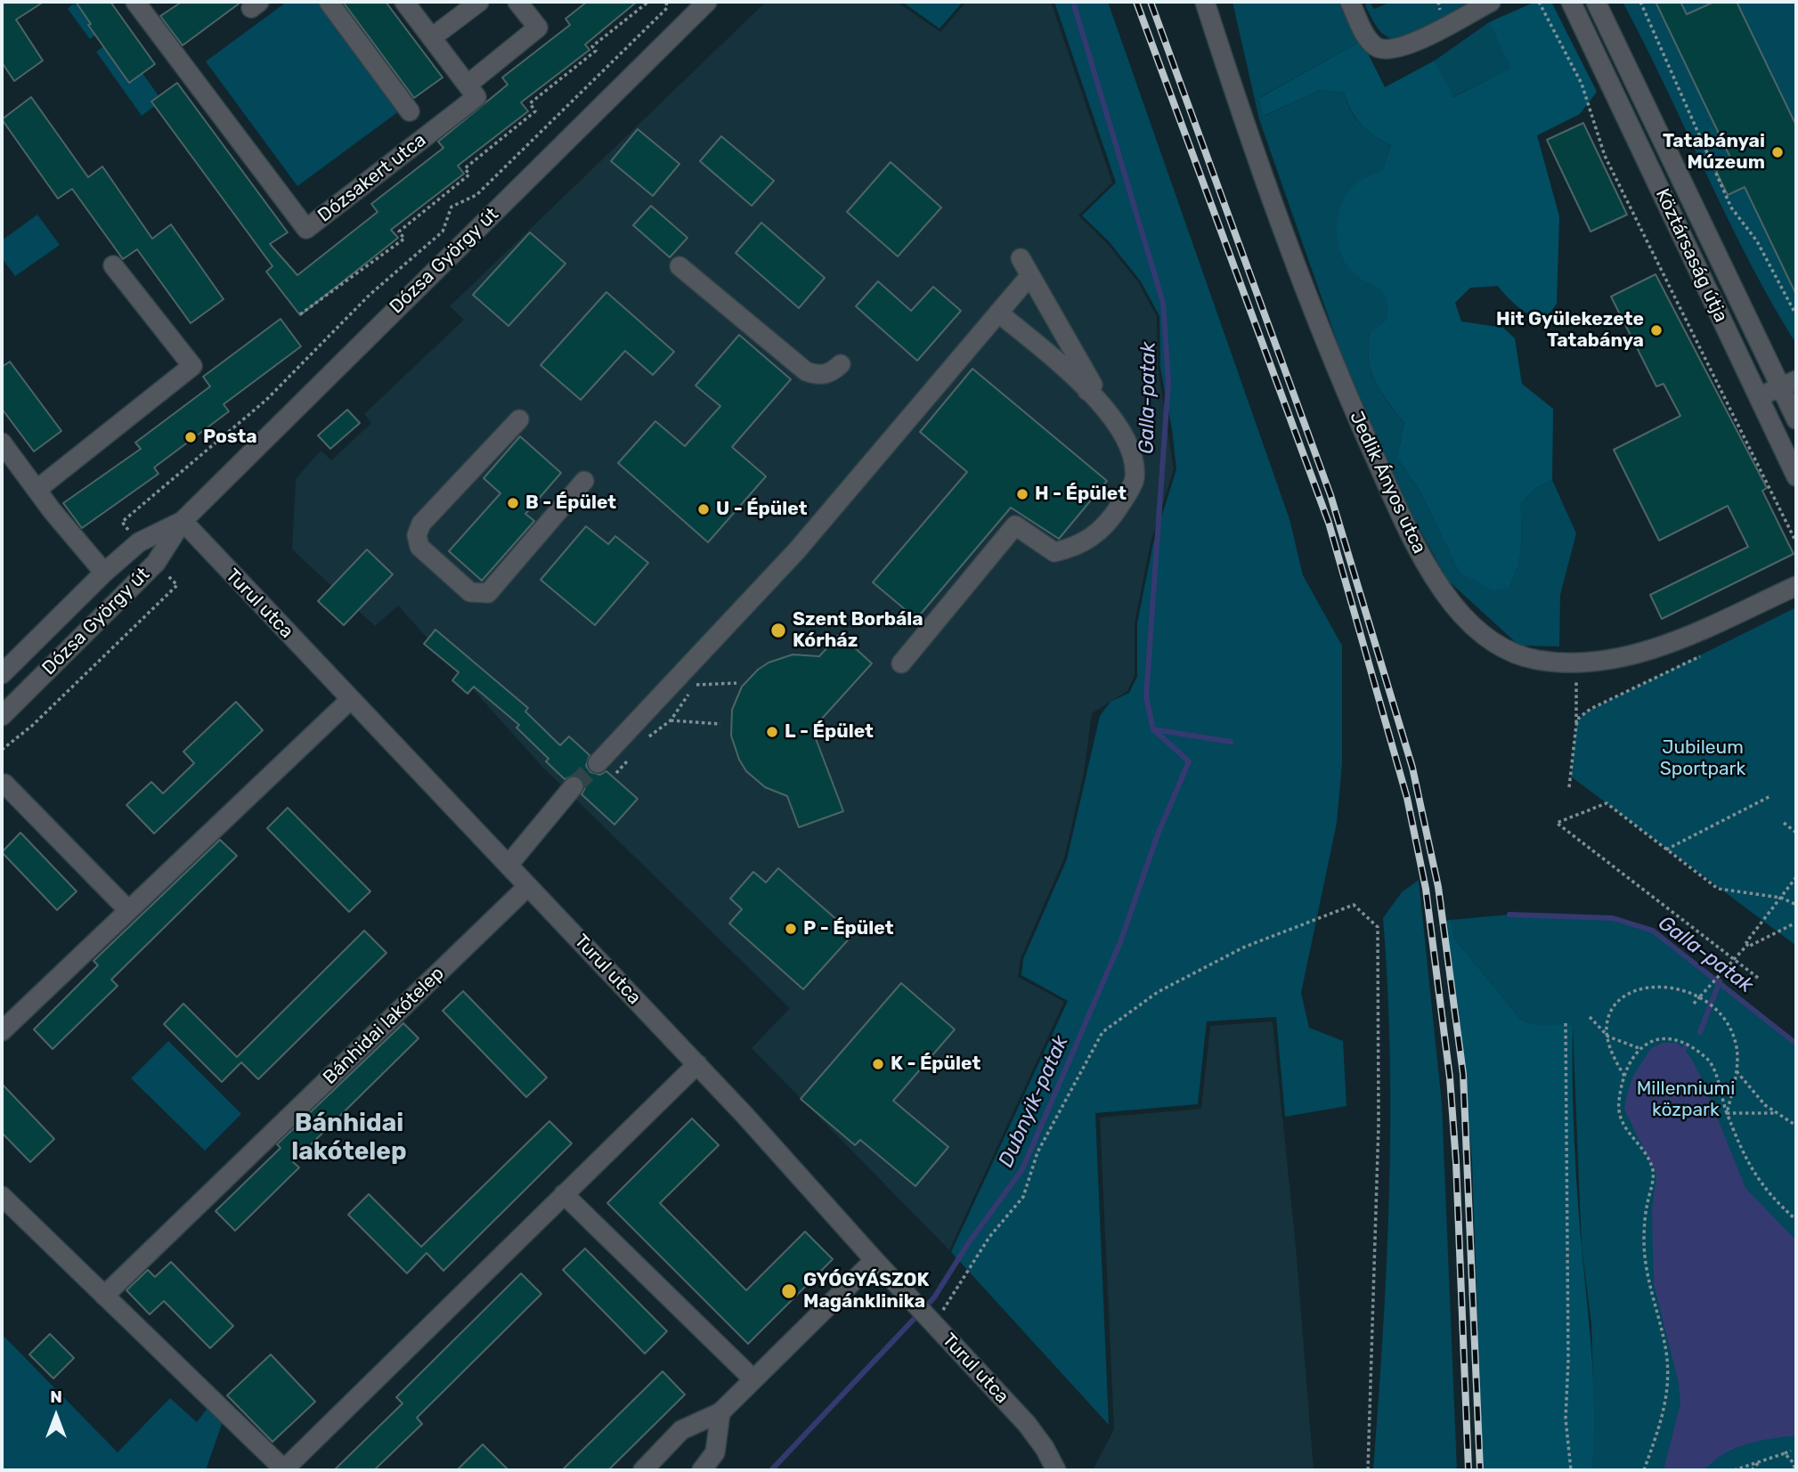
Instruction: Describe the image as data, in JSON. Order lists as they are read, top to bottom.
{
  "streets": {
    "street": [
      "Dózsakert utca",
      "Köztársaság útja",
      "Dózsa György út",
      "Jedlik Ányos utca",
      "Turul utca",
      "Bánhidai lakótelep"
    ]
  },
  "crossings": [
    ["Dózsa György út", "Turul utca"],
    ["Turul utca", "Bánhidai lakótelep"]
  ],
  "districts": ["Bánhidai lakótelep"],
  "water": ["Galla-patak", "Dubnyik-patak"],
  "parks": ["Jubileum Sportpark", "Millenniumi közpark"],
  "places": [
    "Tatabányai Múzeum",
    "Hit Gyülekezete Tatabánya",
    "Posta",
    "H - Épület",
    "B - Épület",
    "U - Épület",
    "Szent Borbála Kórház",
    "L - Épület",
    "P - Épület",
    "K - Épület",
    "GYÓGYÁSZOK Magánklinika"
  ],
  "north": "top"
}
